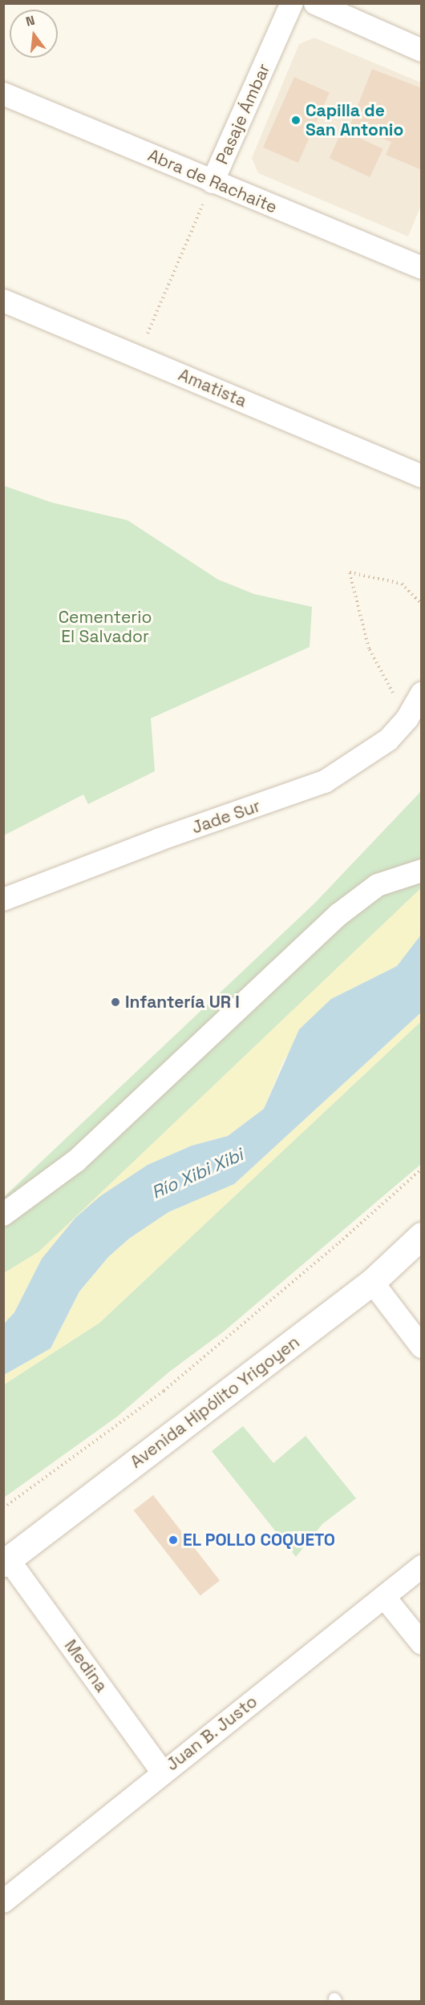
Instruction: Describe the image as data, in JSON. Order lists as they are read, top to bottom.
{
  "streets": {
    "main road": ["Avenida Hipólito Yrigoyen"],
    "street": [
      "Pasaje Ámbar",
      "Abra de Rachaite",
      "Amatista",
      "Jade Sur",
      "Medina",
      "Juan B. Justo"
    ]
  },
  "crossings": [
    ["Pasaje Ámbar", "Abra de Rachaite"],
    ["Pasaje Ámbar", "Amatista"],
    ["Avenida Hipólito Yrigoyen", "Medina"],
    ["Medina", "Juan B. Justo"]
  ],
  "water": ["Río Xibi Xibi"],
  "parks": ["Cementerio El Salvador"],
  "places": ["Capilla de San Antonio", "Infantería UR I", "EL POLLO COQUETO"],
  "north": "top"
}
